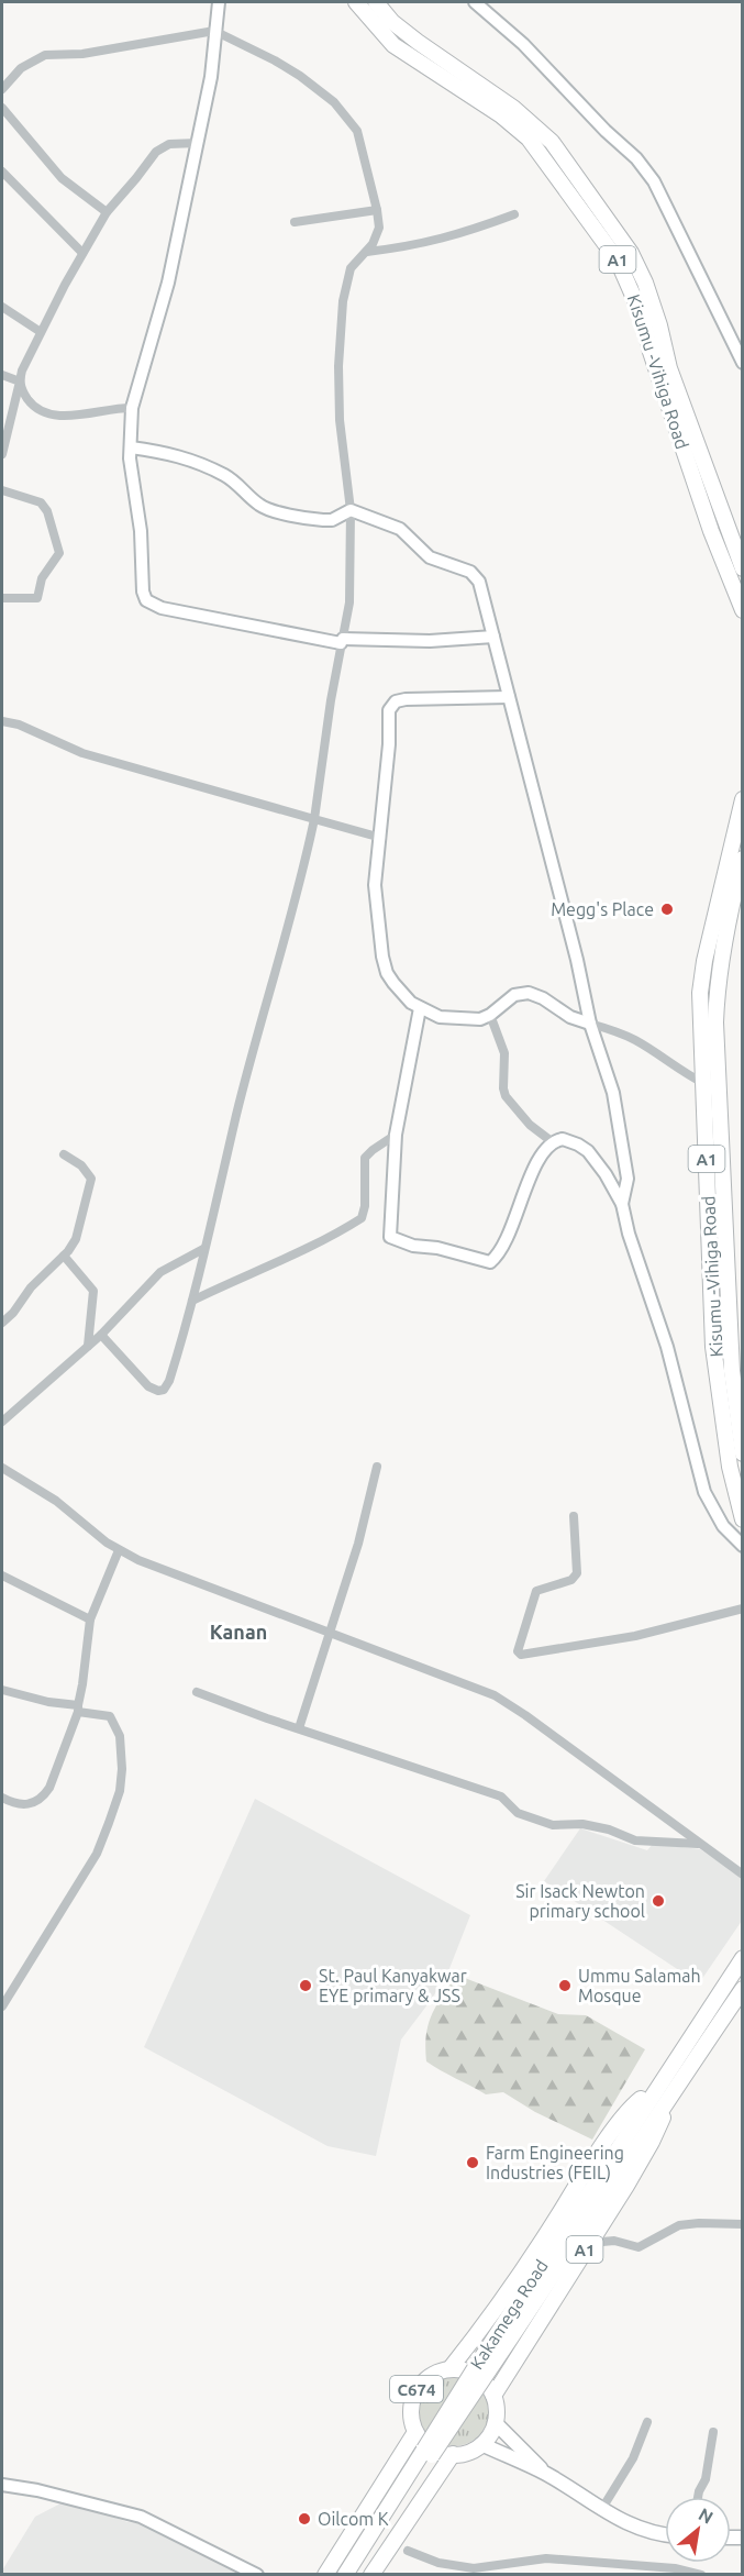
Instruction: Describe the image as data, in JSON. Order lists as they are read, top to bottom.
{
  "streets": {
    "highway": [
      "A1",
      "Kisumu -Vihiga Road",
      "Kakamega Road",
      "C674"
    ]
  },
  "crossings": [
    ["A1", "Kakamega Road"],
    ["A1", "C674"]
  ],
  "districts": ["Kanan"],
  "places": [
    "Megg's Place",
    "Sir Isack Newton primary school",
    "St. Paul Kanyakwar EYE primary & JSS",
    "Ummu Salamah Mosque",
    "Farm Engineering Industries (FEIL)",
    "Oilcom K"
  ],
  "north": "top right"
}
